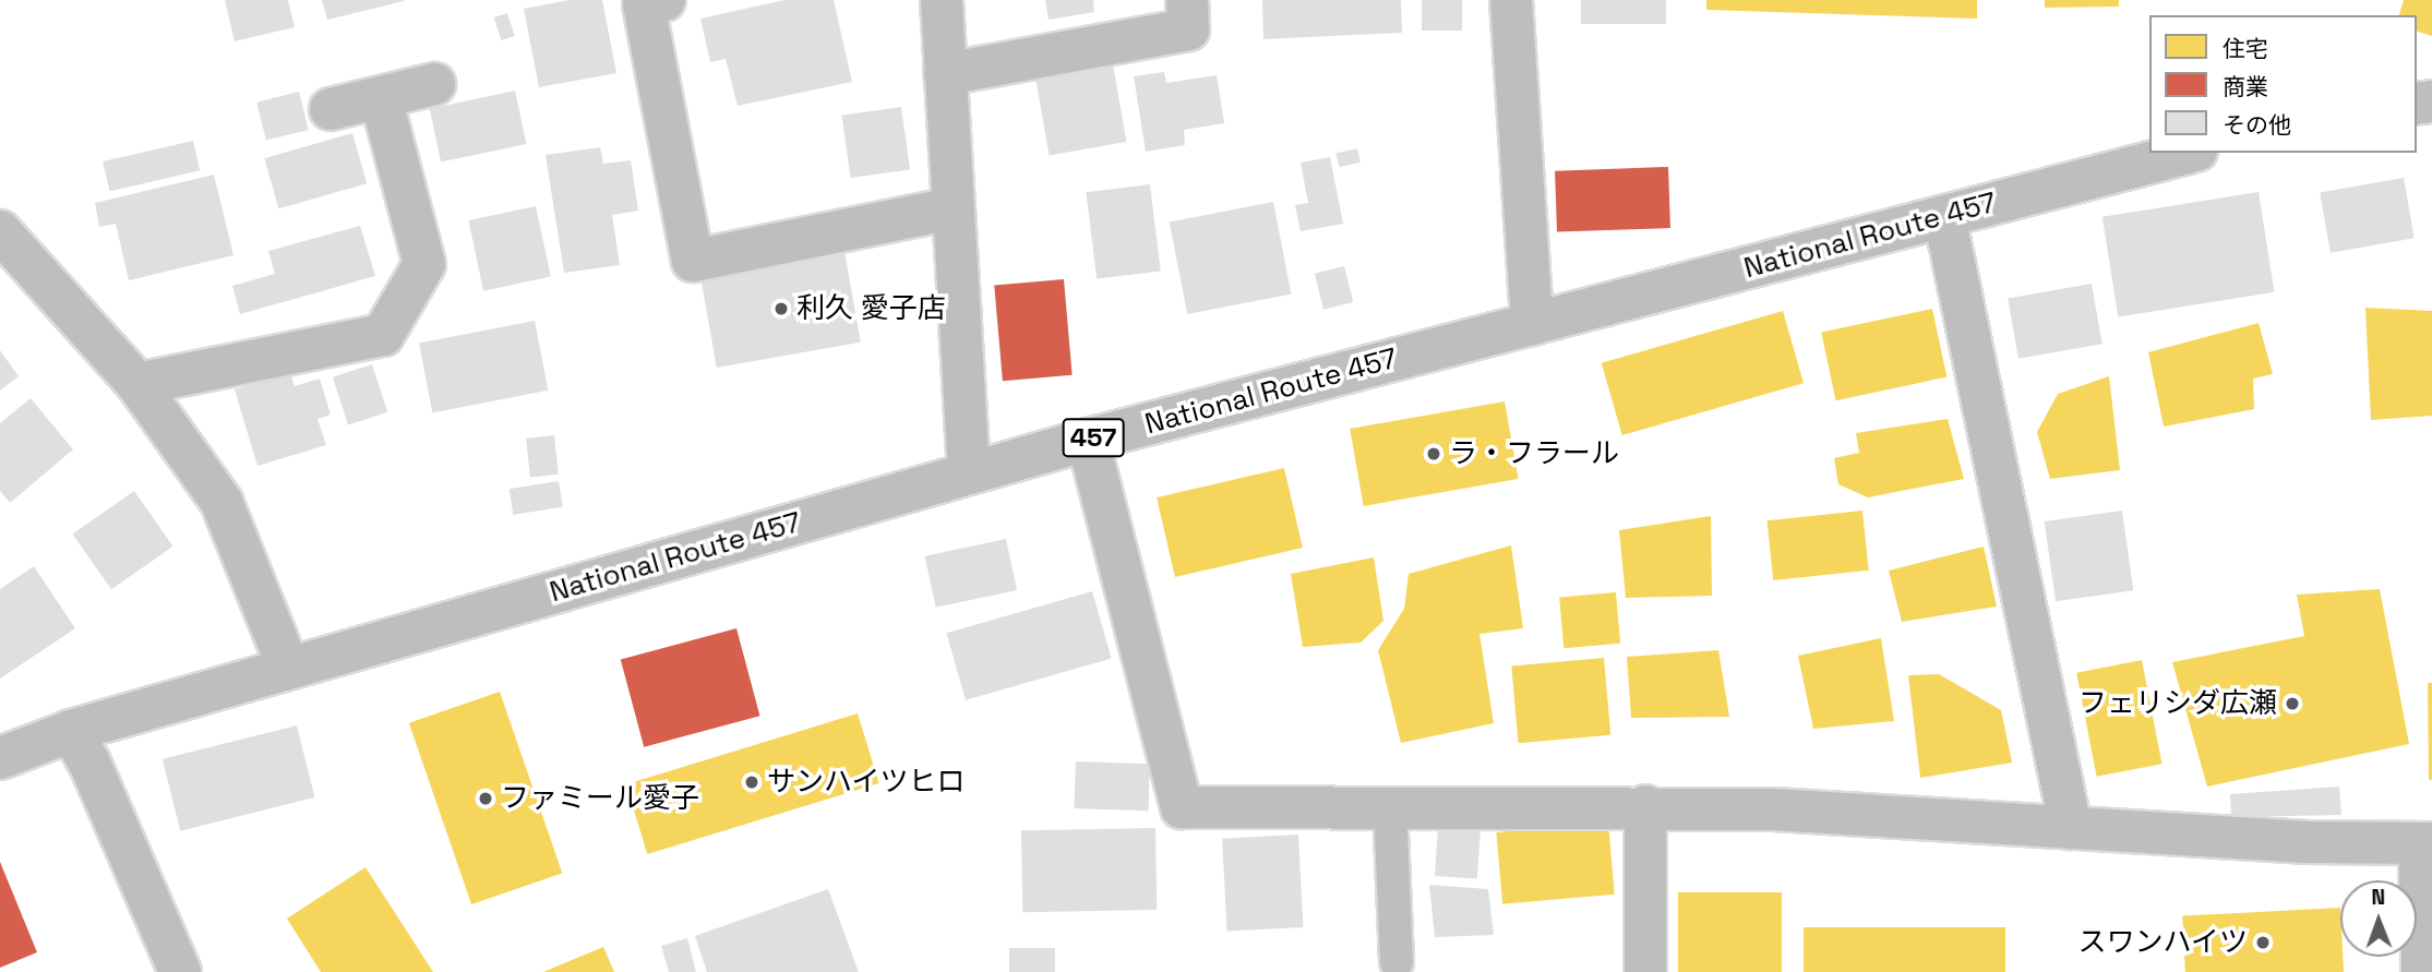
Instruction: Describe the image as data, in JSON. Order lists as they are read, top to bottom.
{
  "streets": {
    "main road": ["National Route 457", "457"]
  },
  "places": [
    "利久 愛子店",
    "ラ・フラール",
    "フェリシダ広瀬",
    "サンハイツヒロ",
    "ファミール愛子",
    "スワンハイツ"
  ],
  "legend": ["住宅", "商業", "その他"],
  "north": "top"
}
